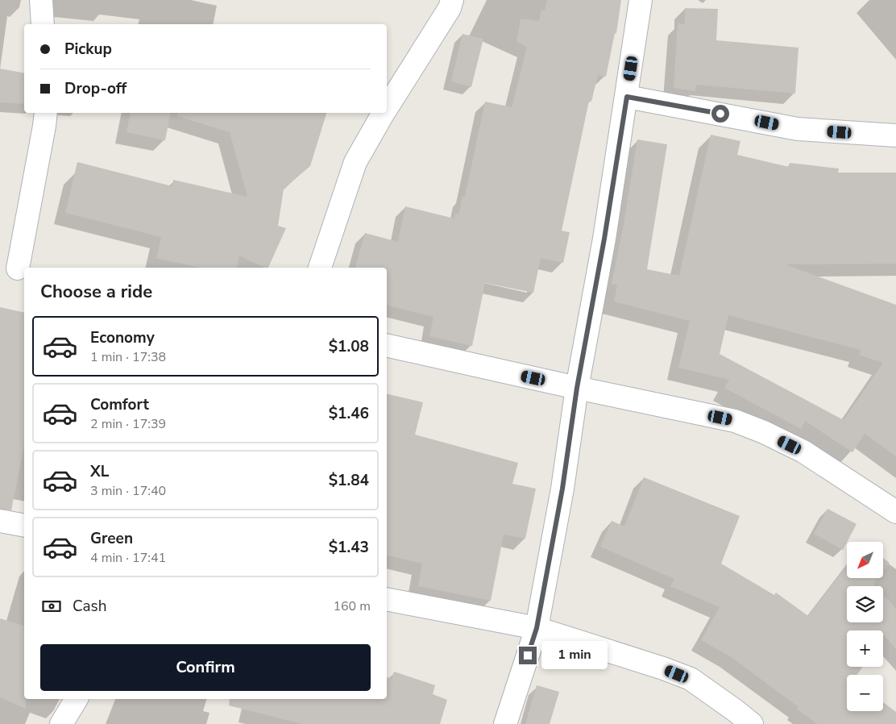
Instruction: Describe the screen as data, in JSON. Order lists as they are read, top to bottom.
{
  "north": "bottom left",
  "page": {
    "banner": ["Pickup", "Drop-off"],
    "heading": "Choose a ride",
    "list": [
      {
        "name": "Economy",
        "note": "1 min · 17:38",
        "value": "$1.08"
      },
      {
        "name": "Comfort",
        "note": "2 min · 17:39",
        "value": "$1.46"
      },
      {
        "name": "XL",
        "note": "3 min · 17:40",
        "value": "$1.84"
      },
      {
        "name": "Green",
        "note": "4 min · 17:41",
        "value": "$1.43"
      }
    ],
    "map_buttons": ["+", "−"],
    "pay": ["Cash", "160 m"],
    "buttons": "Confirm",
    "bubble": "1 min"
  }
}
